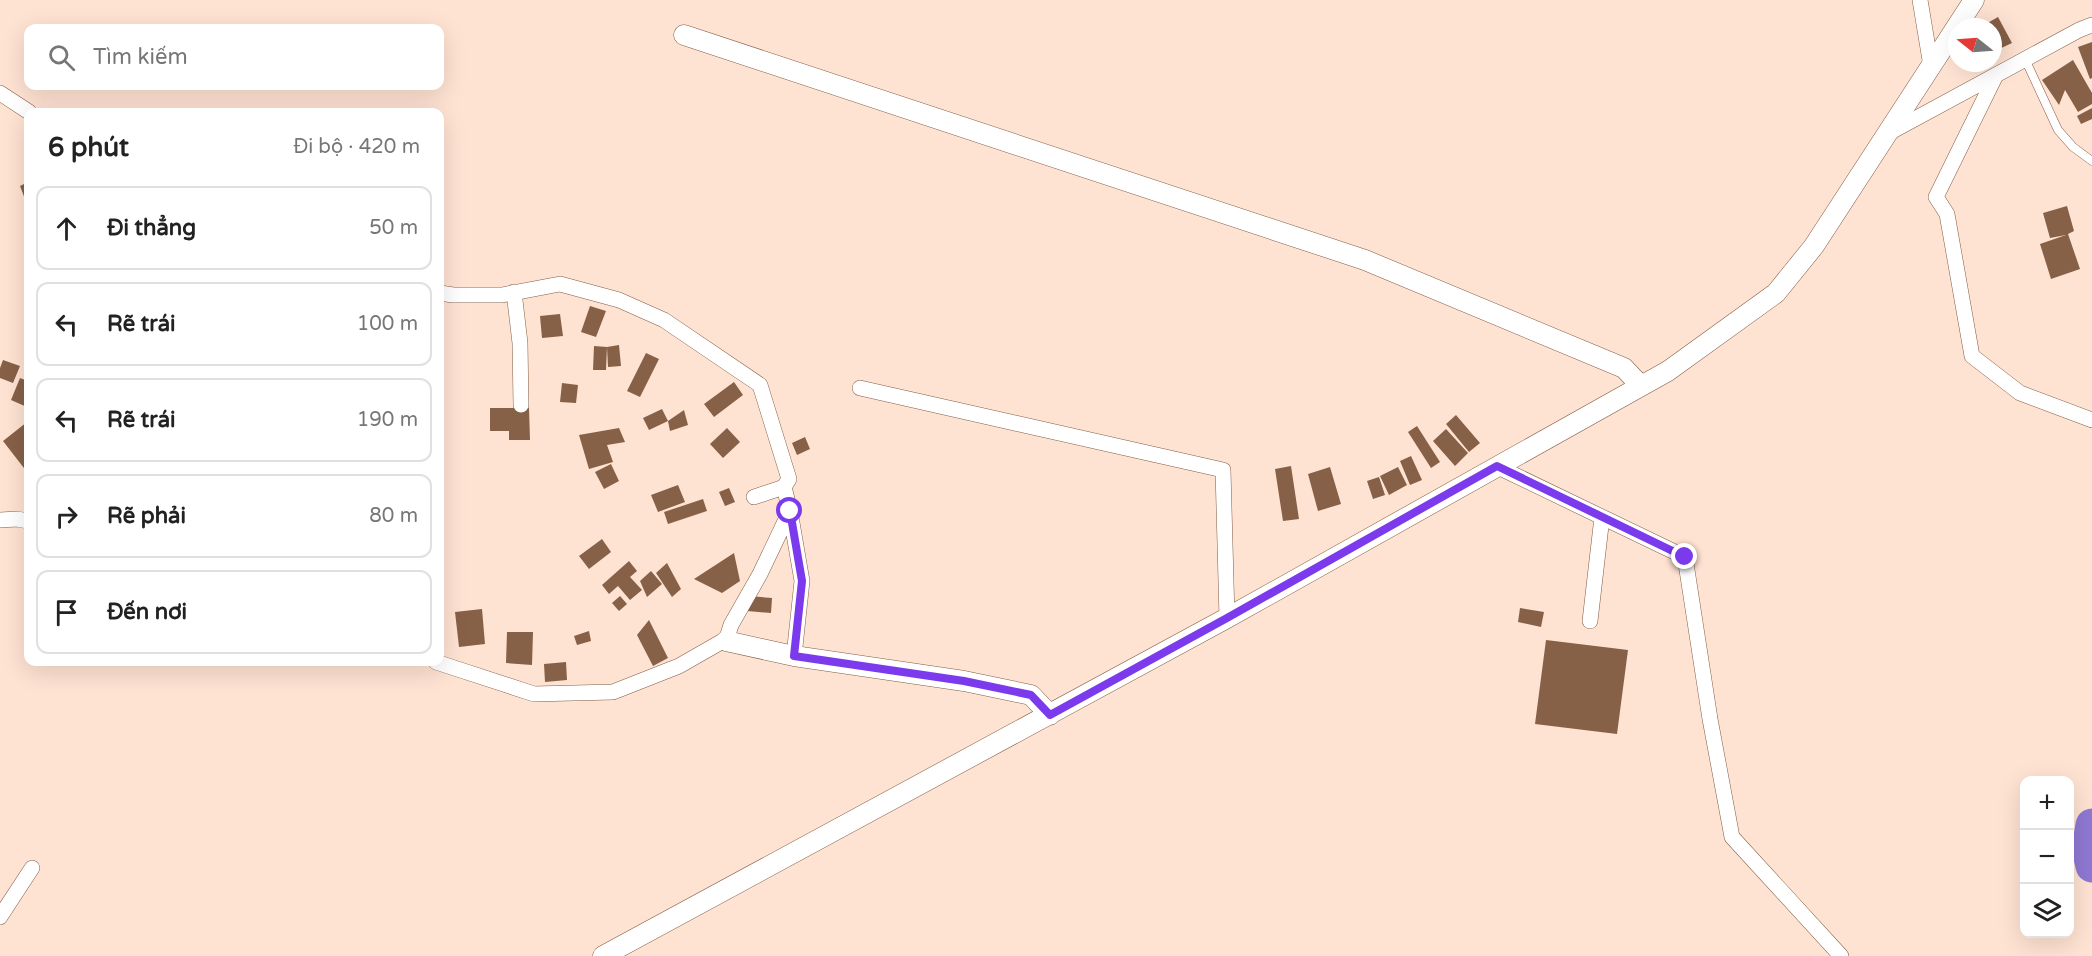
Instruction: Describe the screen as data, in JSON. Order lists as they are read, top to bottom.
{
  "north": "left",
  "page": {
    "search": "Tìm kiếm",
    "heading": ["6 phút", "Đi bộ · 420 m"],
    "list": [
      ["Đi thẳng", "50 m"],
      ["Rẽ trái", "100 m"],
      ["Rẽ trái", "190 m"],
      ["Rẽ phải", "80 m"],
      "Đến nơi"
    ],
    "map_buttons": ["+", "−"]
  }
}
